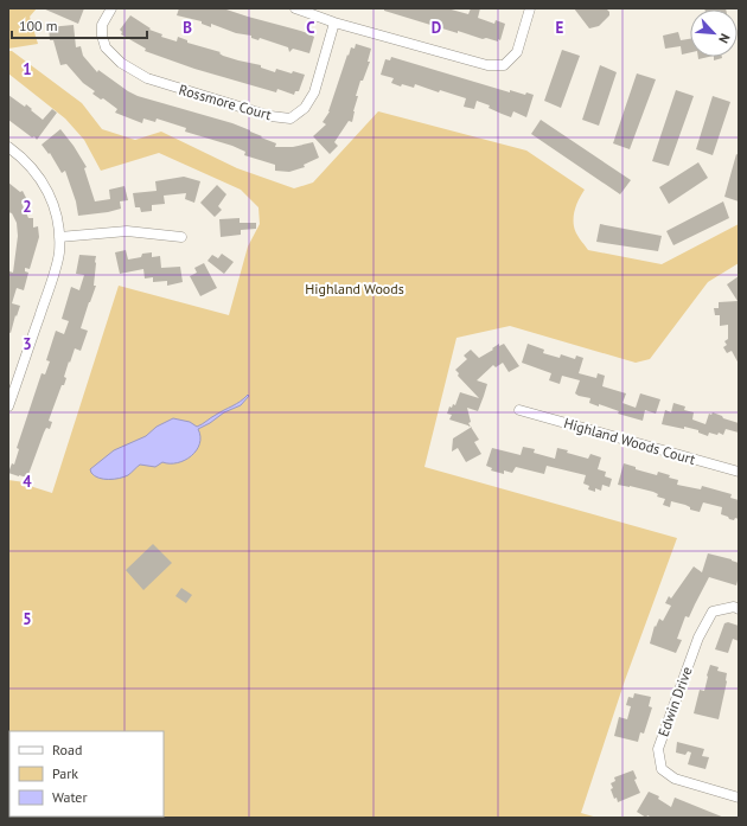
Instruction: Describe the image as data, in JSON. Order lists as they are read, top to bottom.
{
  "streets": {
    "street": ["Rossmore Court", "Highland Woods Court", "Edwin Drive"]
  },
  "parks": ["Highland Woods"],
  "legend": ["Road", "Park", "Water"],
  "scale_bar": "100 m",
  "north": "bottom right",
  "grid": {
    "columns": [
      "B",
      "C",
      "D",
      "E"
    ],
    "rows": [
      "1",
      "2",
      "3",
      "4",
      "5"
    ]
  }
}
